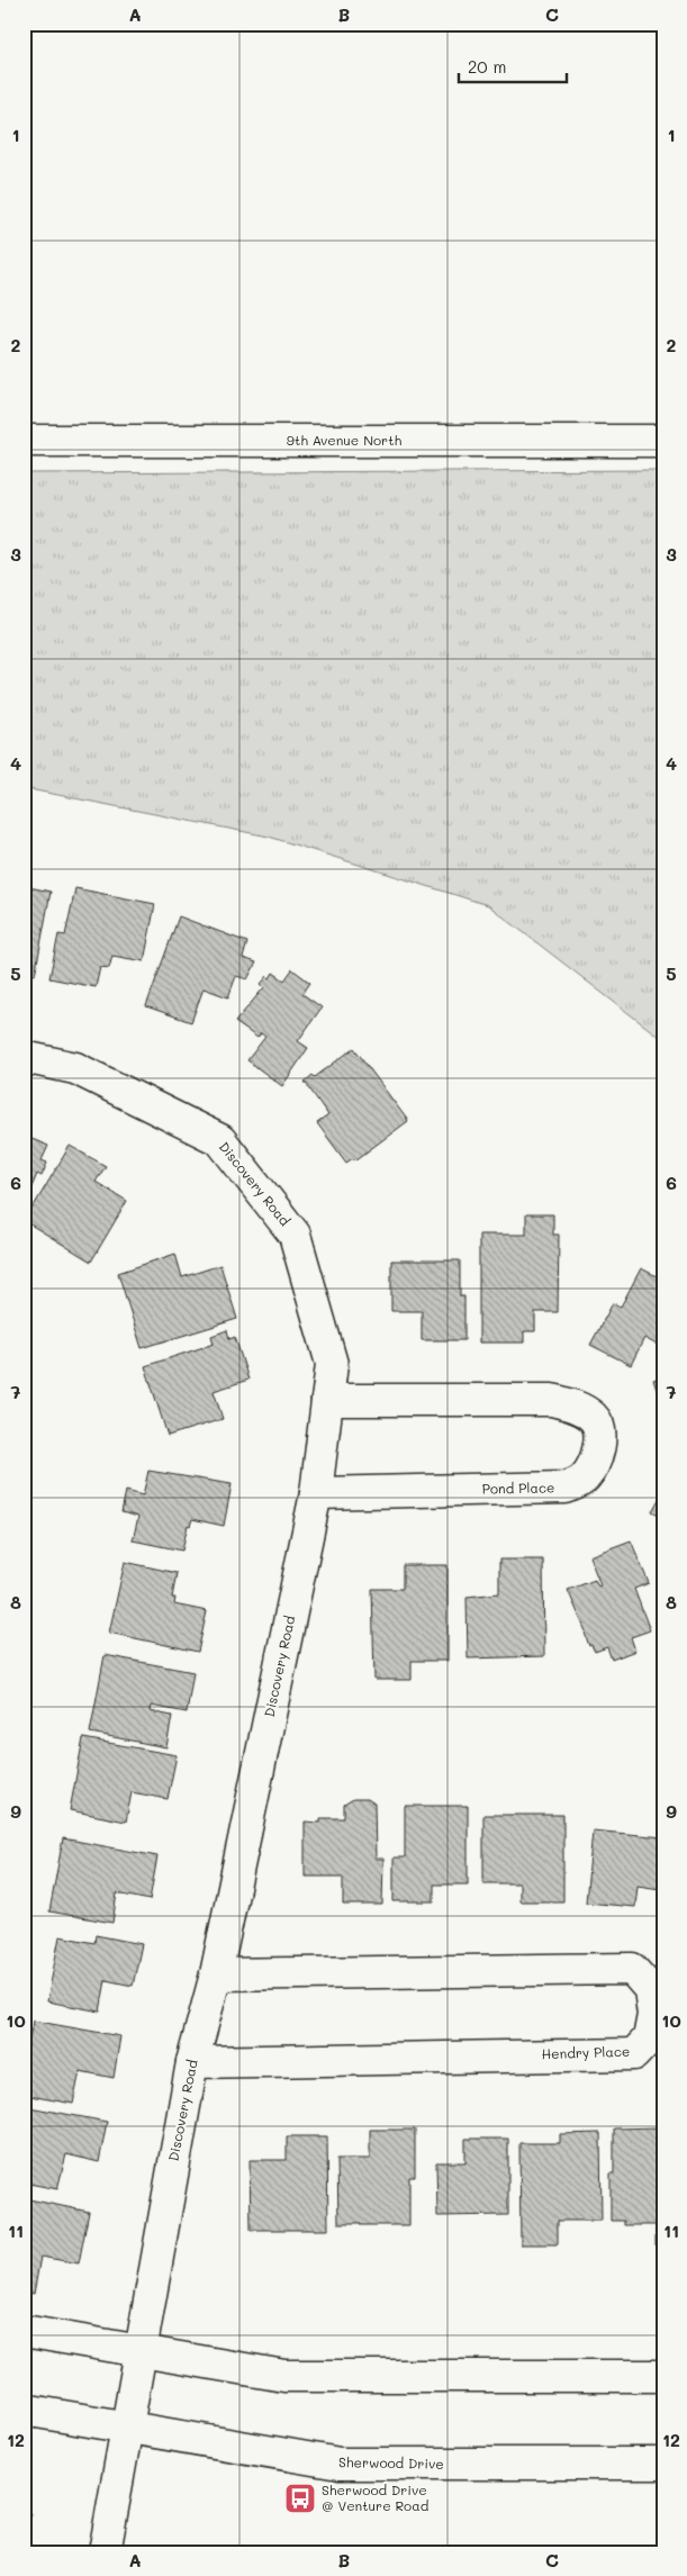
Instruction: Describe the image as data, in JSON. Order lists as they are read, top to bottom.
{
  "streets": {
    "street": [
      "9th Avenue North",
      "Discovery Road",
      "Pond Place",
      "Hendry Place",
      "Sherwood Drive"
    ]
  },
  "crossings": [
    ["Discovery Road", "Pond Place"],
    ["Discovery Road", "Hendry Place"],
    ["Discovery Road", "Sherwood Drive"]
  ],
  "places": {
    "bus stop": ["Sherwood Drive @ Venture Road"]
  },
  "scale_bar": "20 m",
  "grid": {
    "columns": ["A", "B", "C"],
    "rows": [
      "1",
      "2",
      "3",
      "4",
      "5",
      "6",
      "7",
      "8",
      "9",
      "10",
      "11",
      "12"
    ]
  }
}
